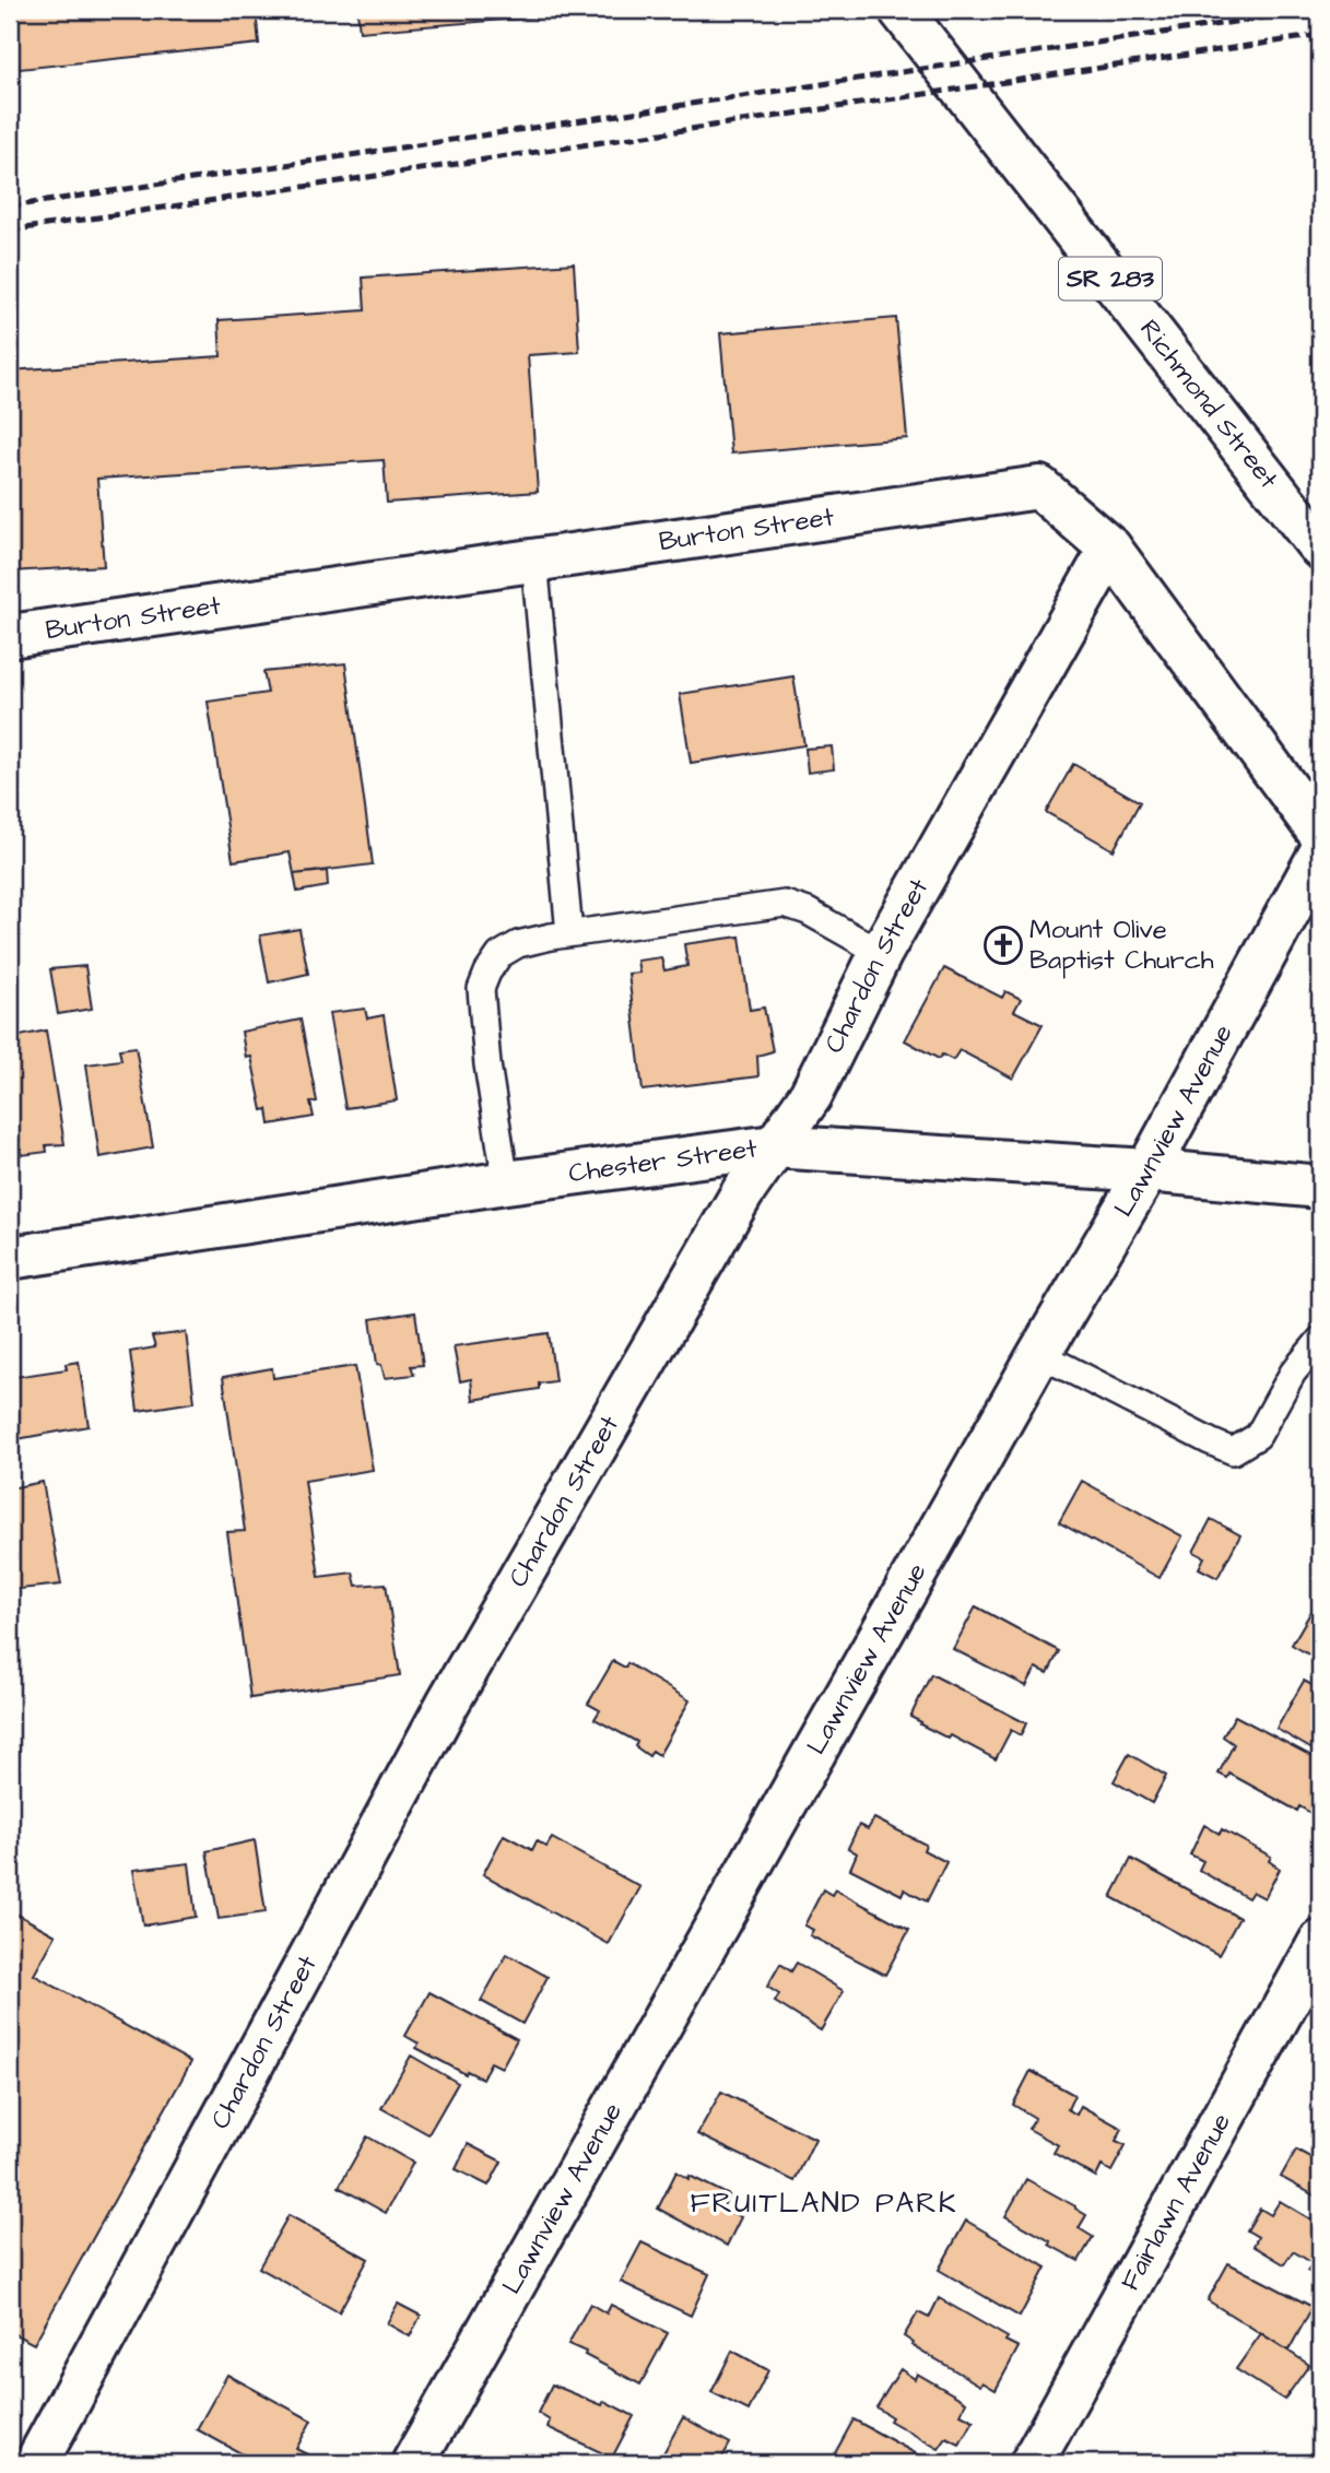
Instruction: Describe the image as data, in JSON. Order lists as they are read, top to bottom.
{
  "streets": {
    "street": [
      "SR 283",
      "Richmond Street",
      "Burton Street",
      "Chardon Street",
      "Lawnview Avenue",
      "Chester Street",
      "Fairlawn Avenue"
    ]
  },
  "crossings": [
    ["Burton Street", "Chardon Street"],
    ["Chardon Street", "Chester Street"],
    ["Lawnview Avenue", "Chester Street"]
  ],
  "districts": ["FRUITLAND PARK"],
  "places": {
    "church": ["Mount Olive Baptist Church"]
  }
}
